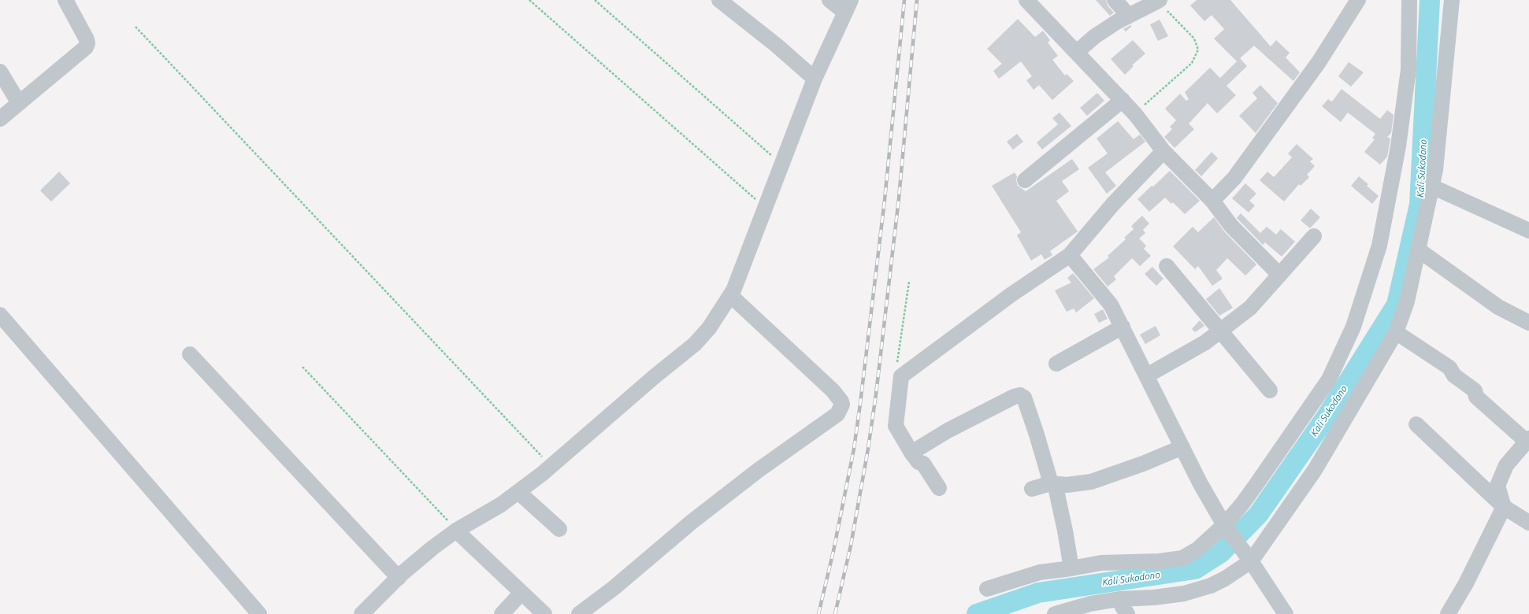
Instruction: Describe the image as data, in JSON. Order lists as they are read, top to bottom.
{
  "water": ["Kali Sukodono"]
}
